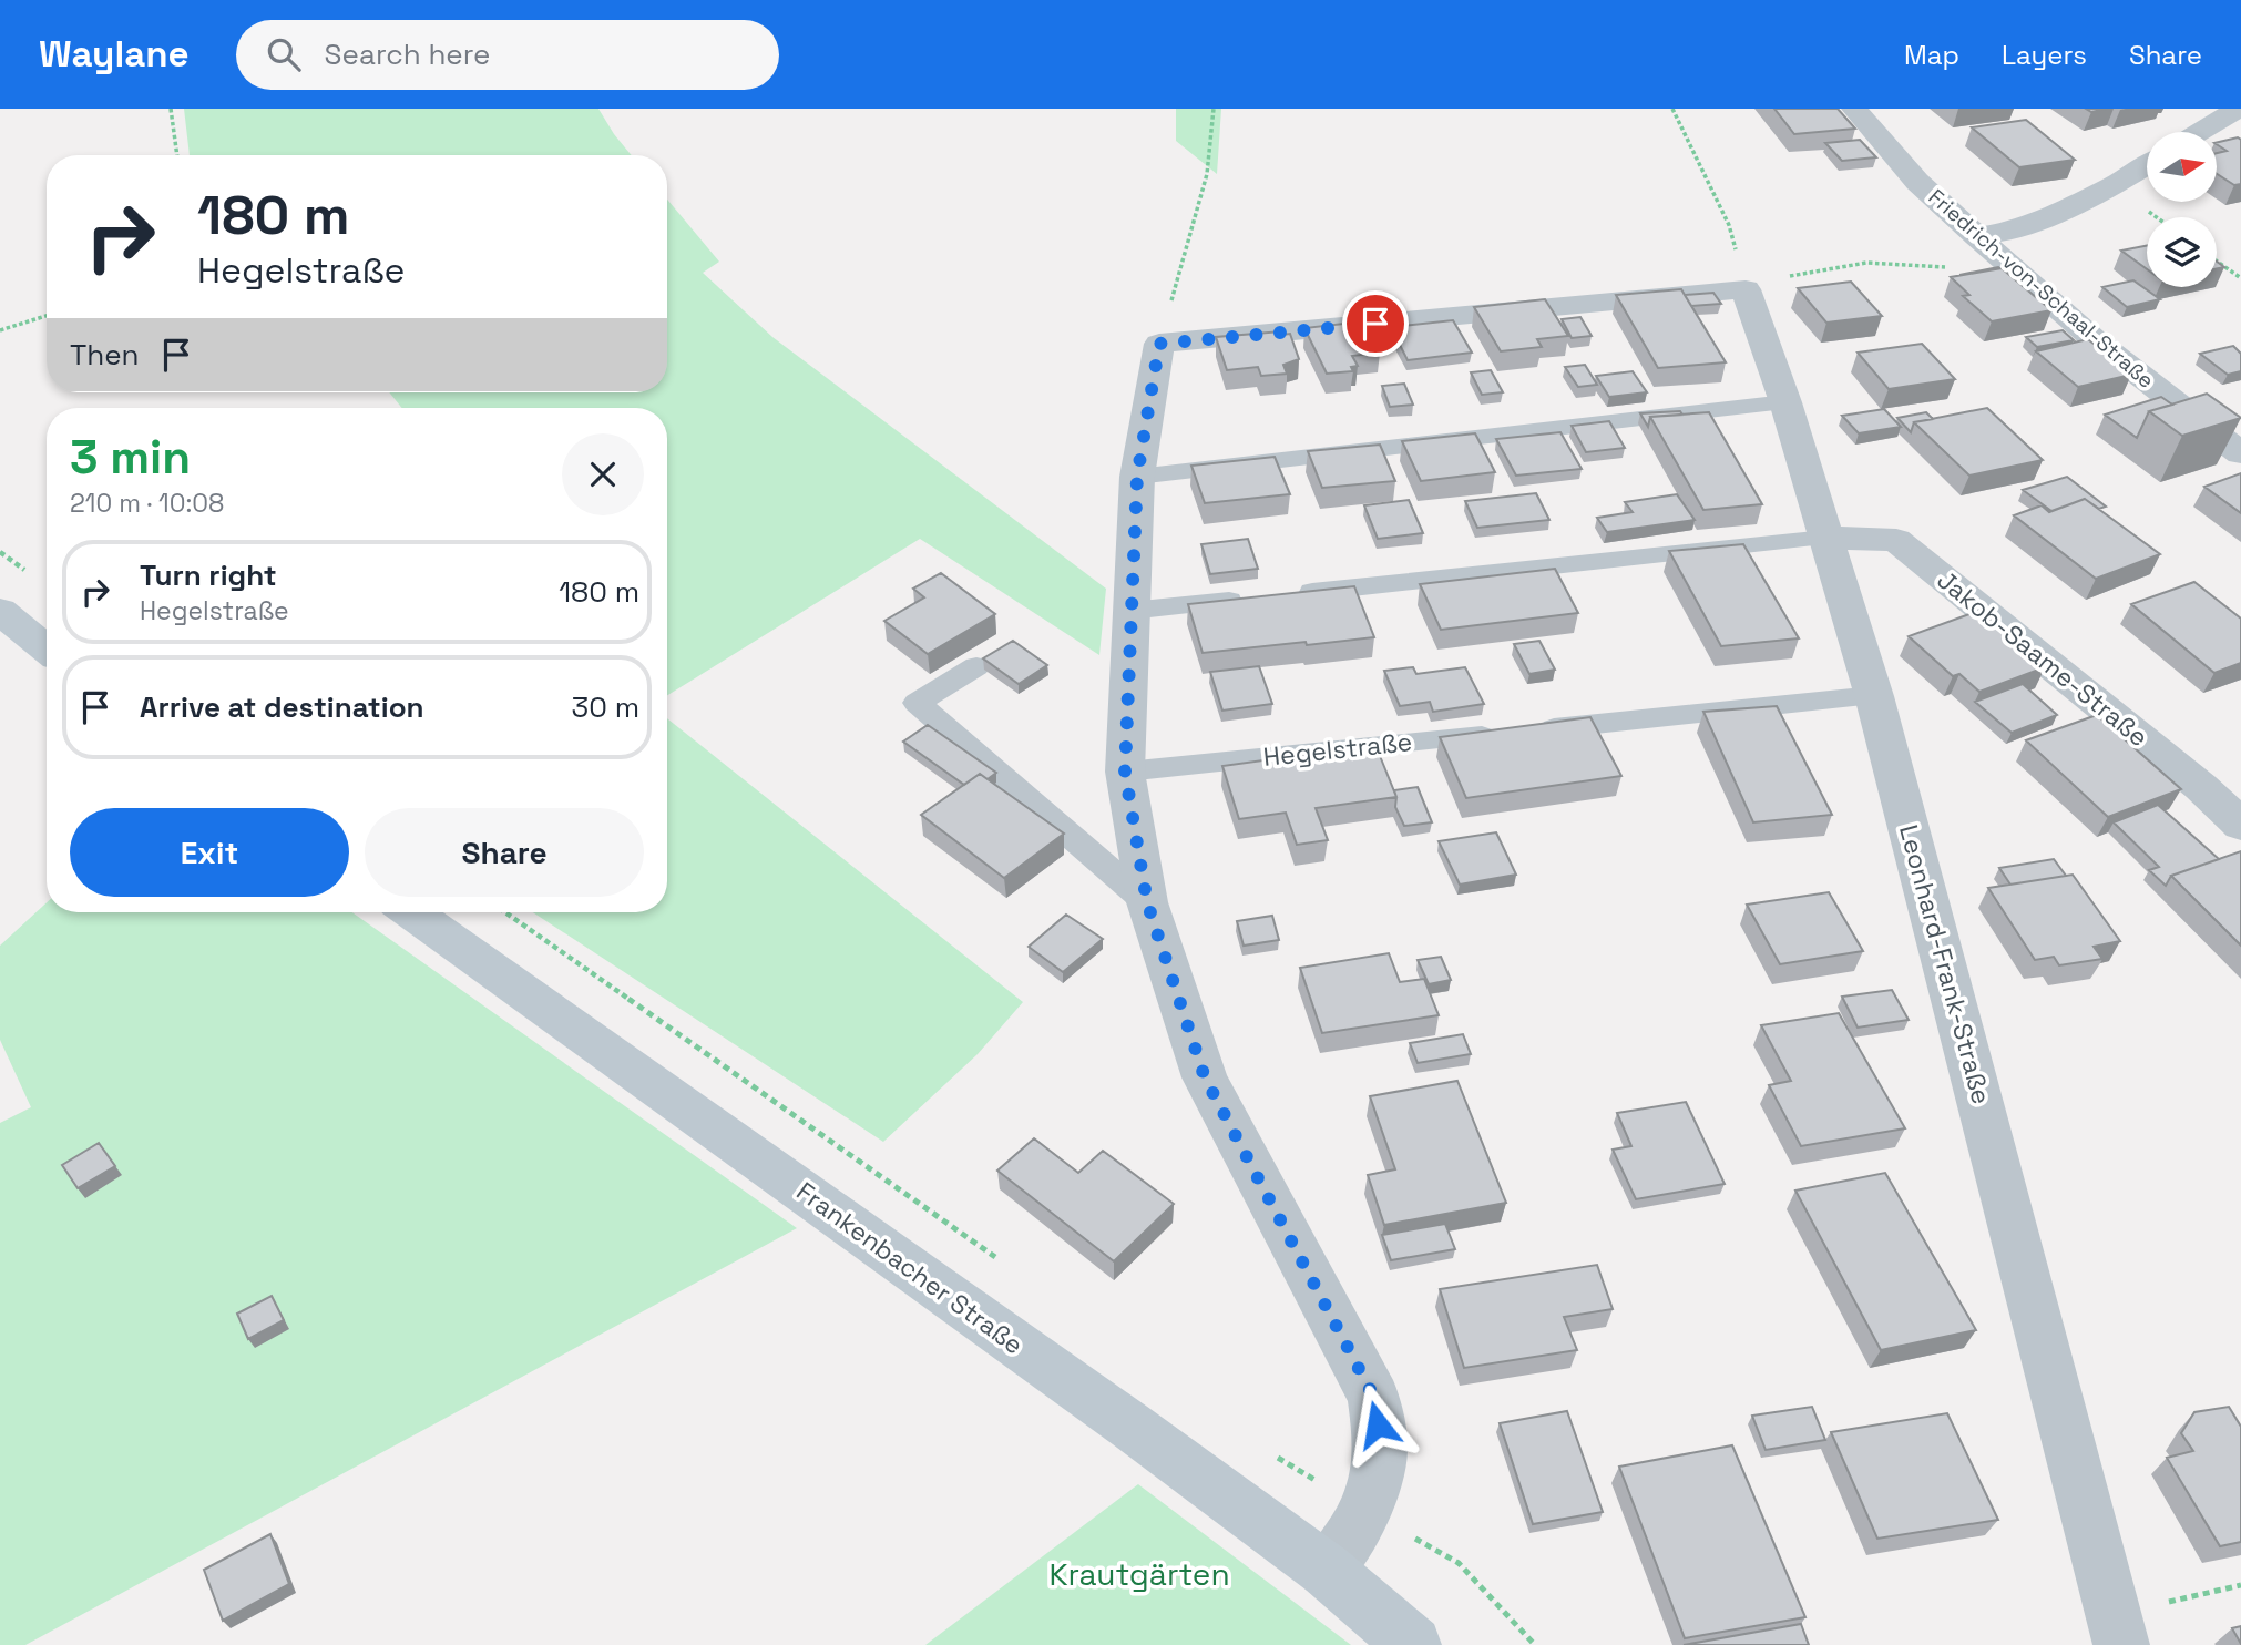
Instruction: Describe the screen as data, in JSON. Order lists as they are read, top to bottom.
{
  "streets": {
    "main road": ["Frankenbacher Straße"],
    "street": ["Friedrich-von-Schaal-Straße", "Jakob-Saame-Straße", "Leonhard-Frank-Straße"],
    "lane": ["Hegelstraße"]
  },
  "crossings": [
    ["Jakob-Saame-Straße", "Leonhard-Frank-Straße"],
    ["Hegelstraße", "Leonhard-Frank-Straße"]
  ],
  "parks": ["Krautgärten"],
  "north": "right",
  "page": {
    "header": "Waylane",
    "search": "Search here",
    "nav": ["Map", "Layers", "Share"],
    "turn": ["180 m", "Hegelstraße"],
    "then": "Then",
    "heading": ["3 min", "210 m · 10:08"],
    "list": [
      {
        "name": "Turn right",
        "note": "Hegelstraße",
        "value": "180 m"
      },
      {
        "name": "Arrive at destination",
        "value": "30 m"
      }
    ],
    "buttons": ["Exit", "Share"]
  }
}
